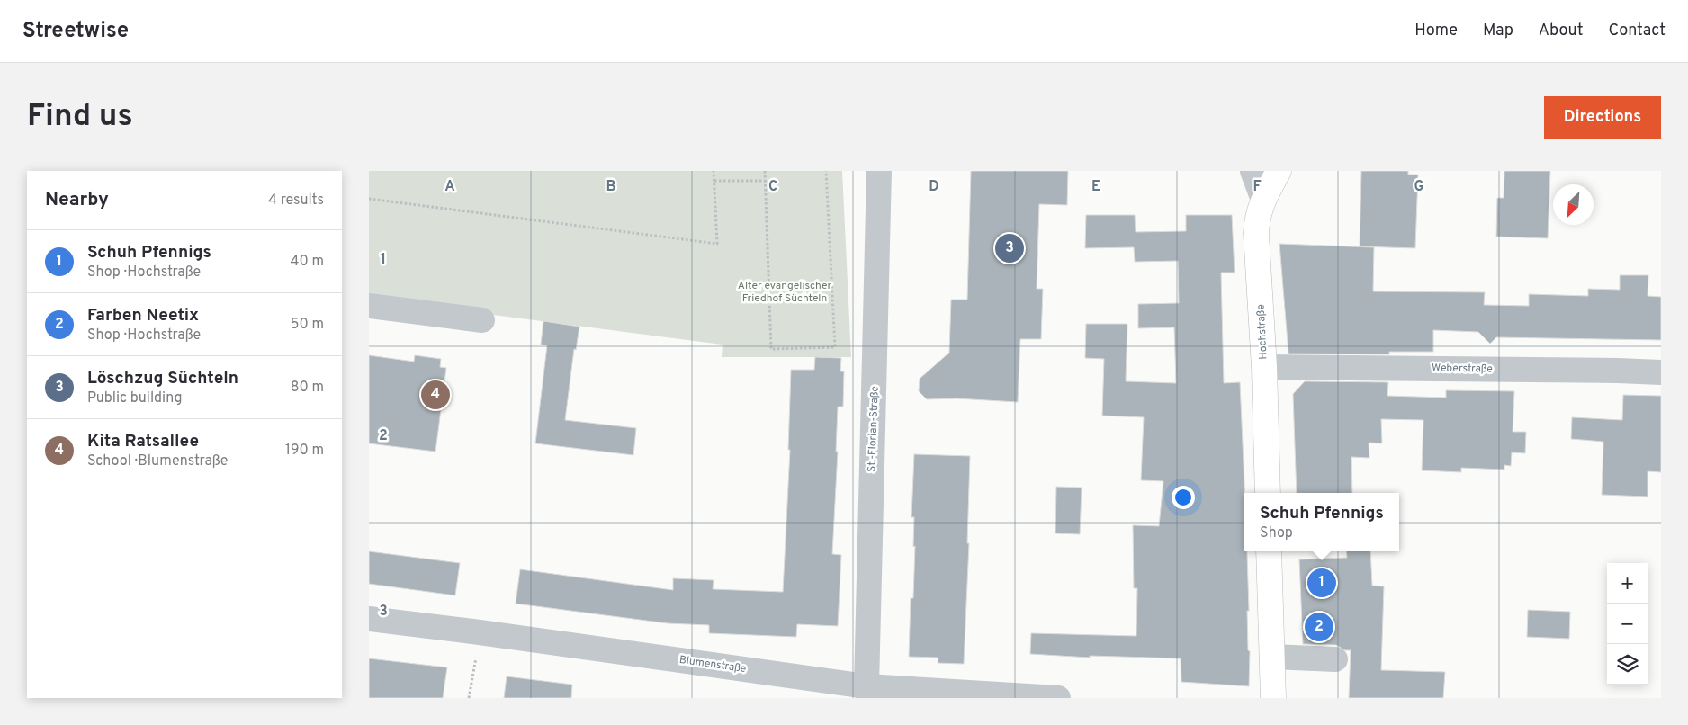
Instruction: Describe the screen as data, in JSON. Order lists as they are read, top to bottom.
{
  "streets": {
    "main road": ["Hochstraße"],
    "street": ["Weberstraße", "St.-Florian-Straße", "Blumenstraße"]
  },
  "crossings": [
    ["Hochstraße", "Weberstraße"],
    ["St.-Florian-Straße", "Blumenstraße"]
  ],
  "parks": ["Alter evangelischer Friedhof Süchteln"],
  "north": "bottom left",
  "page": {
    "header": "Streetwise",
    "nav": [
      "Home",
      "Map",
      "About",
      "Contact"
    ],
    "buttons": "Directions",
    "title": "Find us",
    "heading": ["Nearby", "4 results"],
    "list": [
      {
        "mark": "1",
        "name": "Schuh Pfennigs",
        "note": "Shop · Hochstraße",
        "value": "40 m"
      },
      {
        "mark": "2",
        "name": "Farben Neetix",
        "note": "Shop · Hochstraße",
        "value": "50 m"
      },
      {
        "mark": "3",
        "name": "Löschzug Süchteln",
        "note": "Public building",
        "value": "80 m"
      },
      {
        "mark": "4",
        "name": "Kita Ratsallee",
        "note": "School · Blumenstraße",
        "value": "190 m"
      }
    ],
    "pins": [
      "3",
      "4",
      "1",
      "2"
    ],
    "popup": ["Schuh Pfennigs", "Shop"],
    "map_buttons": ["+", "−"]
  },
  "grid": {
    "columns": [
      "A",
      "B",
      "C",
      "D",
      "E",
      "F",
      "G"
    ],
    "rows": ["1", "2", "3"]
  }
}
